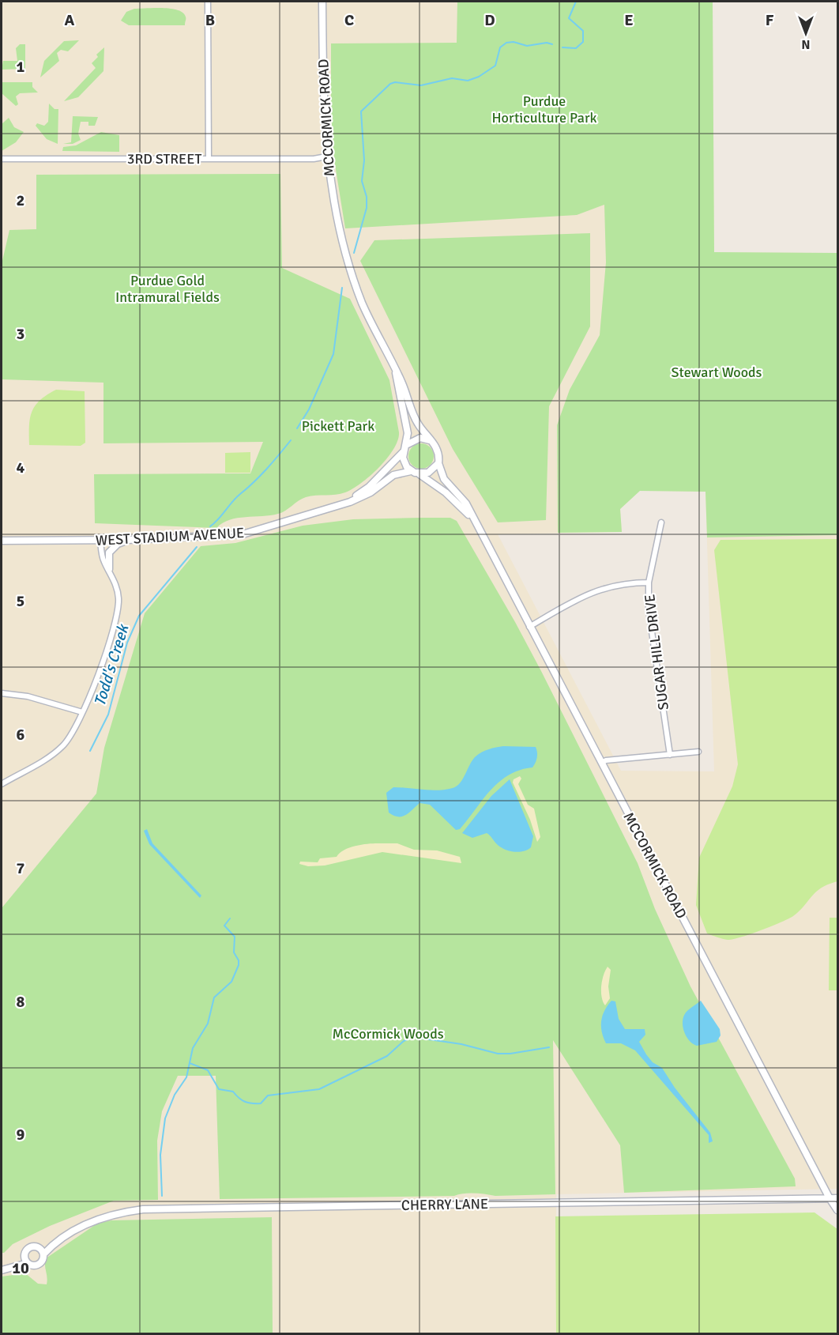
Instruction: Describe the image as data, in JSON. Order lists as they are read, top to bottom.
{
  "streets": {
    "street": [
      "MCCORMICK ROAD",
      "3RD STREET",
      "WEST STADIUM AVENUE",
      "SUGAR HILL DRIVE",
      "CHERRY LANE"
    ]
  },
  "crossings": [
    ["MCCORMICK ROAD", "3RD STREET"],
    ["MCCORMICK ROAD", "WEST STADIUM AVENUE"],
    ["MCCORMICK ROAD", "CHERRY LANE"]
  ],
  "water": ["Todd's Creek"],
  "parks": [
    "Purdue Horticulture Park",
    "Purdue Gold Intramural Fields",
    "Stewart Woods",
    "Pickett Park",
    "McCormick Woods"
  ],
  "north": "bottom",
  "grid": {
    "columns": [
      "A",
      "B",
      "C",
      "D",
      "E",
      "F"
    ],
    "rows": [
      "1",
      "2",
      "3",
      "4",
      "5",
      "6",
      "7",
      "8",
      "9",
      "10"
    ]
  }
}
